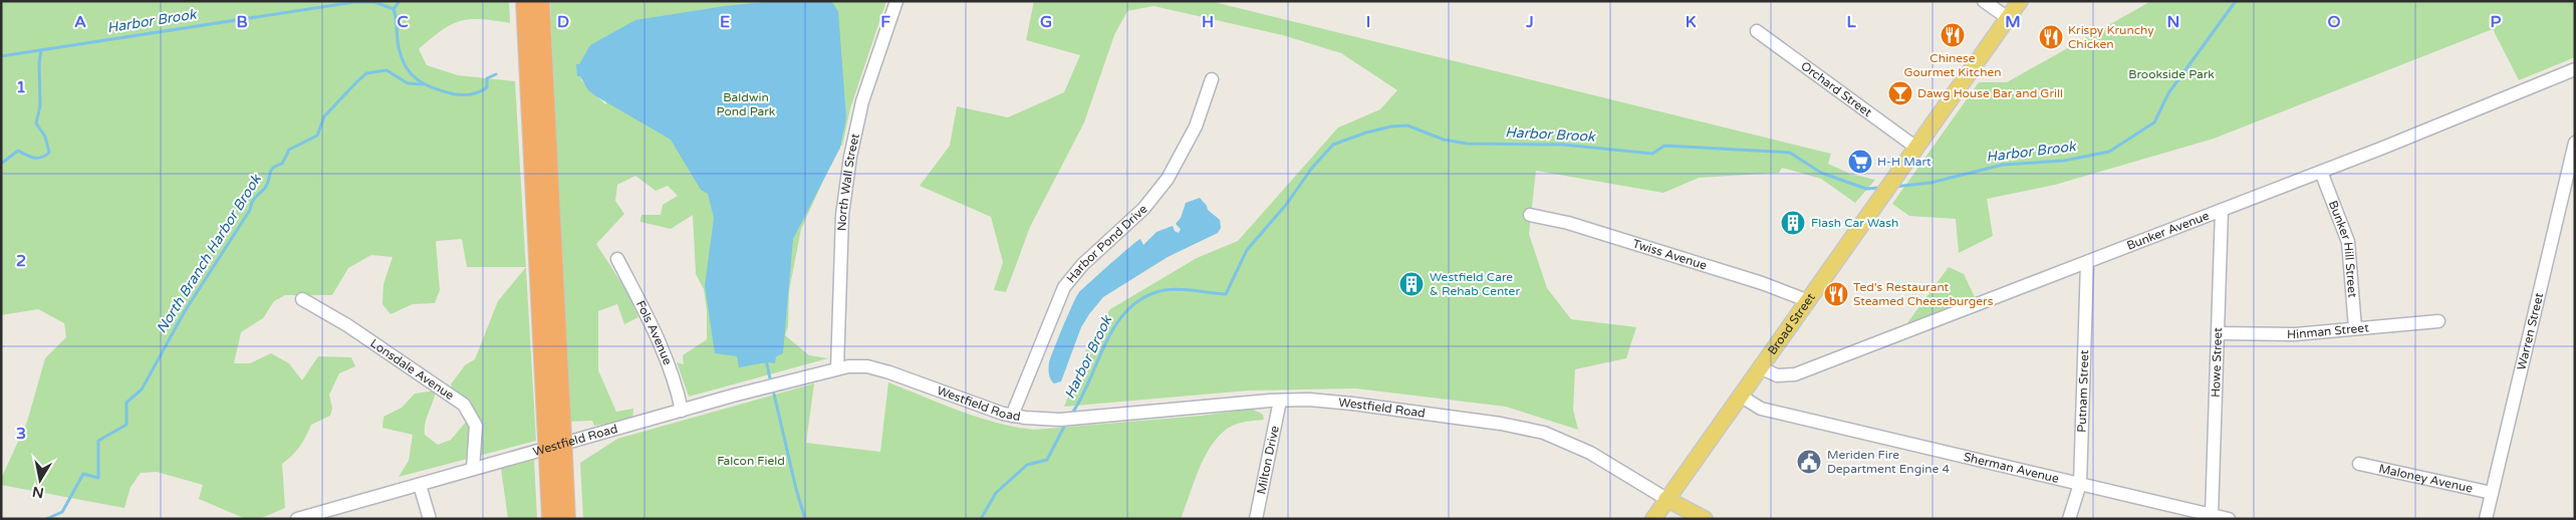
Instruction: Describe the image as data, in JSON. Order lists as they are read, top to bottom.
{
  "streets": {
    "main road": ["Broad Street"],
    "street": [
      "Orchard Street",
      "North Wall Street",
      "Bunker Avenue",
      "Harbor Pond Drive",
      "Bunker Hill Street",
      "Twiss Avenue",
      "Hinman Street",
      "Warren Street",
      "Fols Avenue",
      "Howe Street",
      "Lonsdale Avenue",
      "Putnam Street",
      "Westfield Road",
      "Milton Drive",
      "Sherman Avenue",
      "Maloney Avenue"
    ]
  },
  "crossings": [
    ["Orchard Street", "Broad Street"],
    ["North Wall Street", "Westfield Road"],
    ["Bunker Avenue", "Bunker Hill Street"],
    ["Bunker Avenue", "Broad Street"],
    ["Bunker Avenue", "Howe Street"],
    ["Bunker Avenue", "Putnam Street"],
    ["Harbor Pond Drive", "Westfield Road"],
    ["Bunker Hill Street", "Hinman Street"],
    ["Twiss Avenue", "Broad Street"],
    ["Broad Street", "Westfield Road"],
    ["Broad Street", "Sherman Avenue"],
    ["Hinman Street", "Howe Street"],
    ["Warren Street", "Maloney Avenue"],
    ["Fols Avenue", "Westfield Road"],
    ["Howe Street", "Sherman Avenue"],
    ["Lonsdale Avenue", "Westfield Road"],
    ["Putnam Street", "Sherman Avenue"],
    ["Westfield Road", "Milton Drive"]
  ],
  "water": ["Harbor Brook", "North Branch Harbor Brook"],
  "parks": ["Brookside Park", "Baldwin Pond Park", "Falcon Field"],
  "places": {
    "restaurant": ["Chinese Gourmet Kitchen", "Krispy Krunchy Chicken", "Ted's Restaurant Steamed Cheeseburgers"],
    "bar": ["Dawg House Bar and Grill"],
    "supermarket": ["H-H Mart"],
    "building": ["Flash Car Wash", "Westfield Care & Rehab Center"],
    "public building": ["Meriden Fire Department Engine 4"]
  },
  "north": "bottom",
  "grid": {
    "columns": [
      "A",
      "B",
      "C",
      "D",
      "E",
      "F",
      "G",
      "H",
      "I",
      "J",
      "K",
      "L",
      "M",
      "N",
      "O",
      "P"
    ],
    "rows": ["1", "2", "3"]
  }
}
